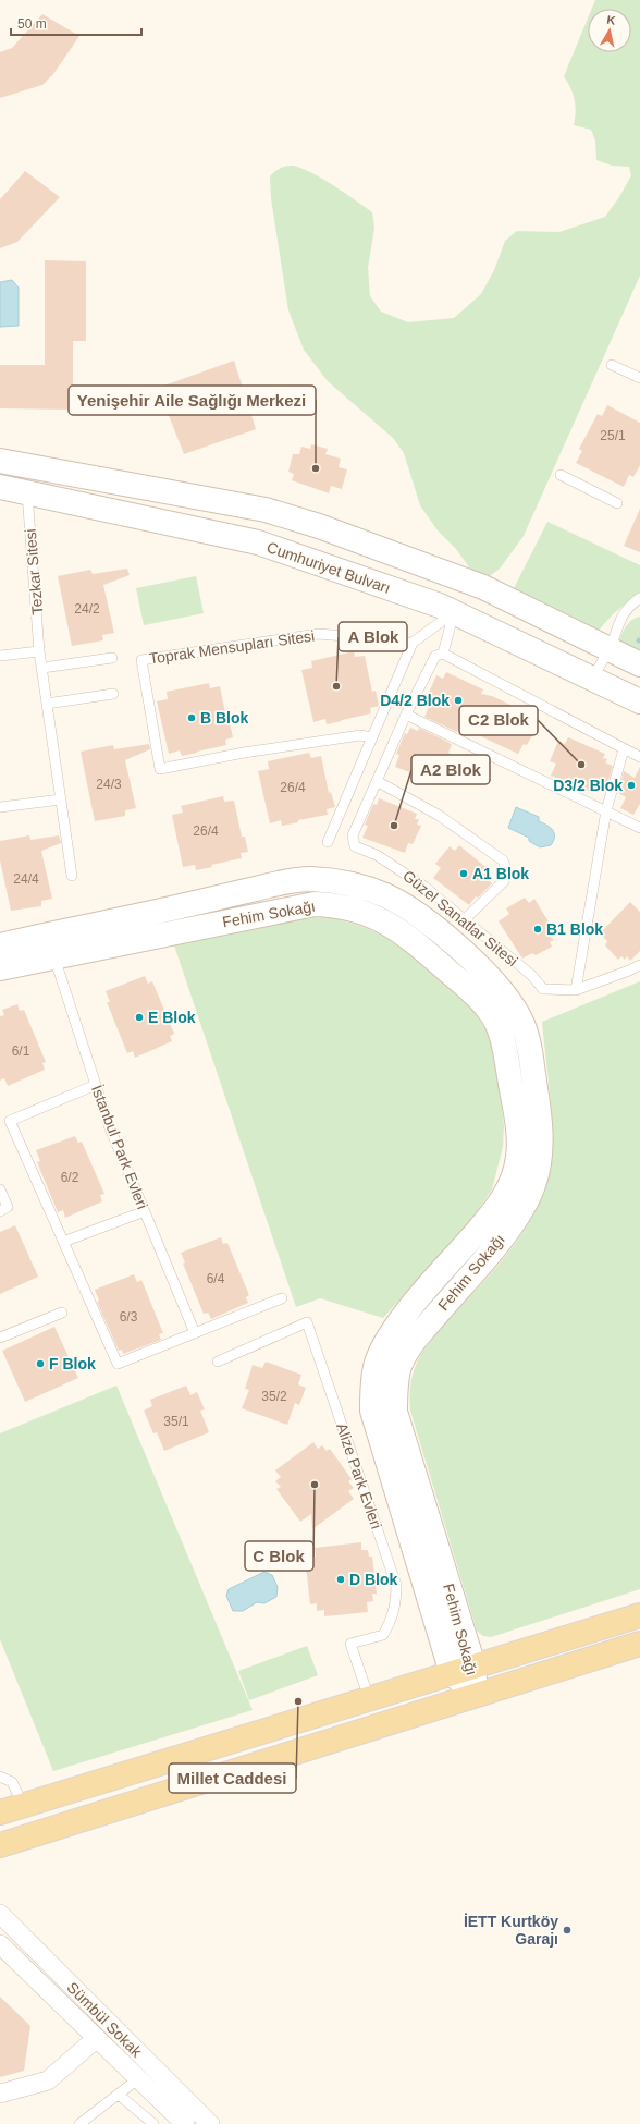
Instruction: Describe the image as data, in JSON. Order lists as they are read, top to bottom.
{
  "streets": {
    "street": ["Cumhuriyet Bulvarı", "Fehim Sokağı", "Sümbül Sokak"],
    "lane": [
      "Tezkar Sitesi",
      "Toprak Mensupları Sitesi",
      "Güzel Sanatlar Sitesi",
      "İstanbul Park Evleri",
      "Alize Park Evleri"
    ]
  },
  "crossings": [
    ["Cumhuriyet Bulvarı", "Tezkar Sitesi"],
    ["Cumhuriyet Bulvarı", "Güzel Sanatlar Sitesi"],
    ["Fehim Sokağı", "İstanbul Park Evleri"]
  ],
  "places": [
    "Yenişehir Aile Sağlığı Merkezi",
    "A Blok",
    "D4/2 Blok",
    "B Blok",
    "C2 Blok",
    "D3/2 Blok",
    "A2 Blok",
    "A1 Blok",
    "B1 Blok",
    "E Blok",
    "F Blok",
    "C Blok",
    "D Blok",
    "Millet Caddesi",
    "İETT Kurtköy Garajı"
  ],
  "house_numbers": [
    "25/1",
    "24/2",
    "24/3",
    "26/4",
    "26/4",
    "24/4",
    "6/1",
    "6/2",
    "6/4",
    "6/3",
    "35/2",
    "35/1"
  ],
  "scale_bar": "50 m",
  "north": "top"
}
